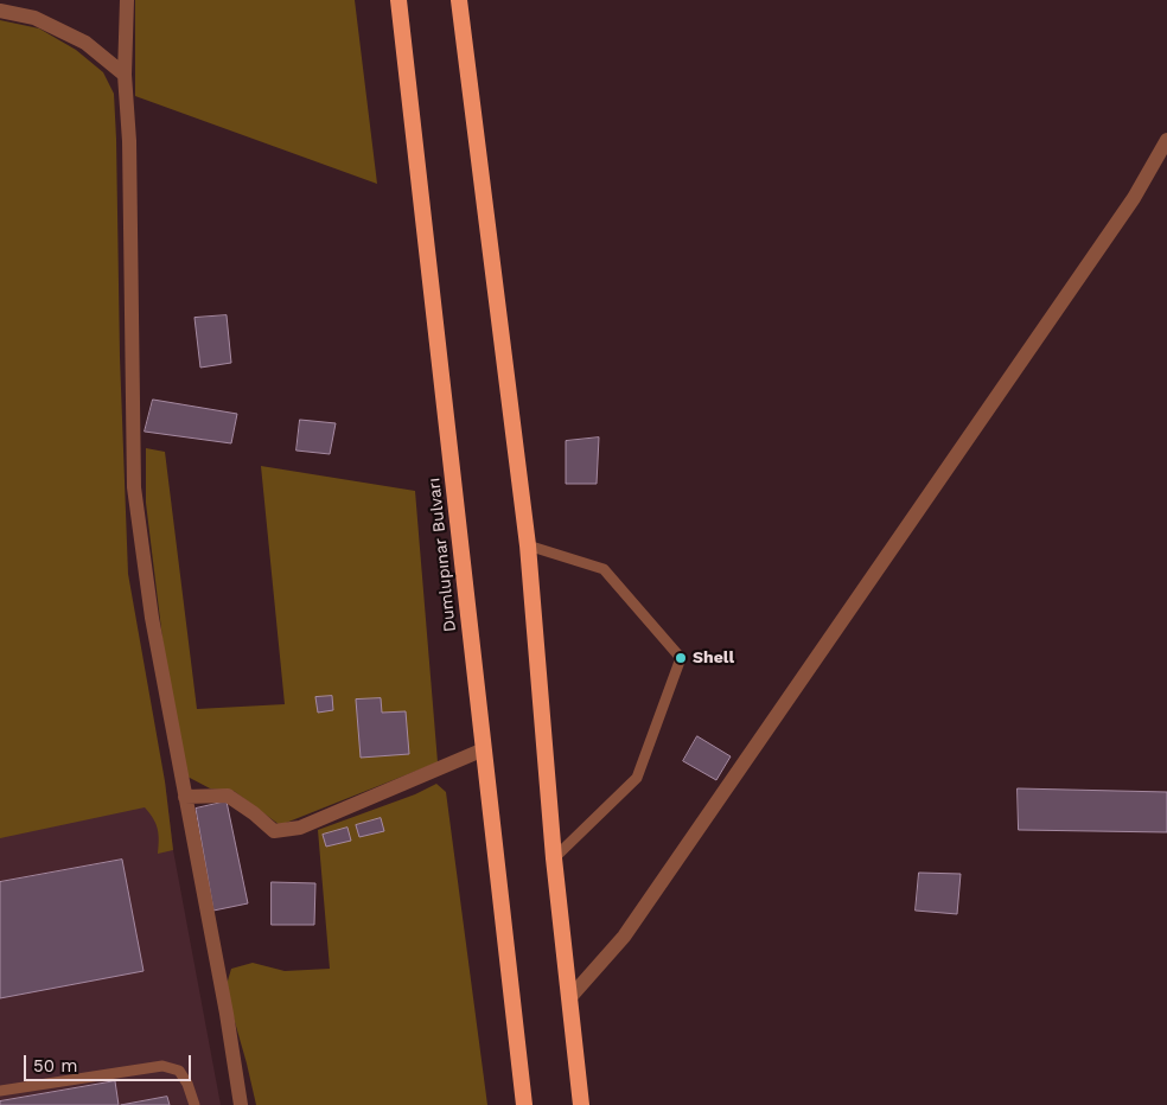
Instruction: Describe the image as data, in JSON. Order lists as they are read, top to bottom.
{
  "streets": {
    "highway": ["Dumlupınar Bulvarı"]
  },
  "places": ["Shell"],
  "scale_bar": "50 m"
}
